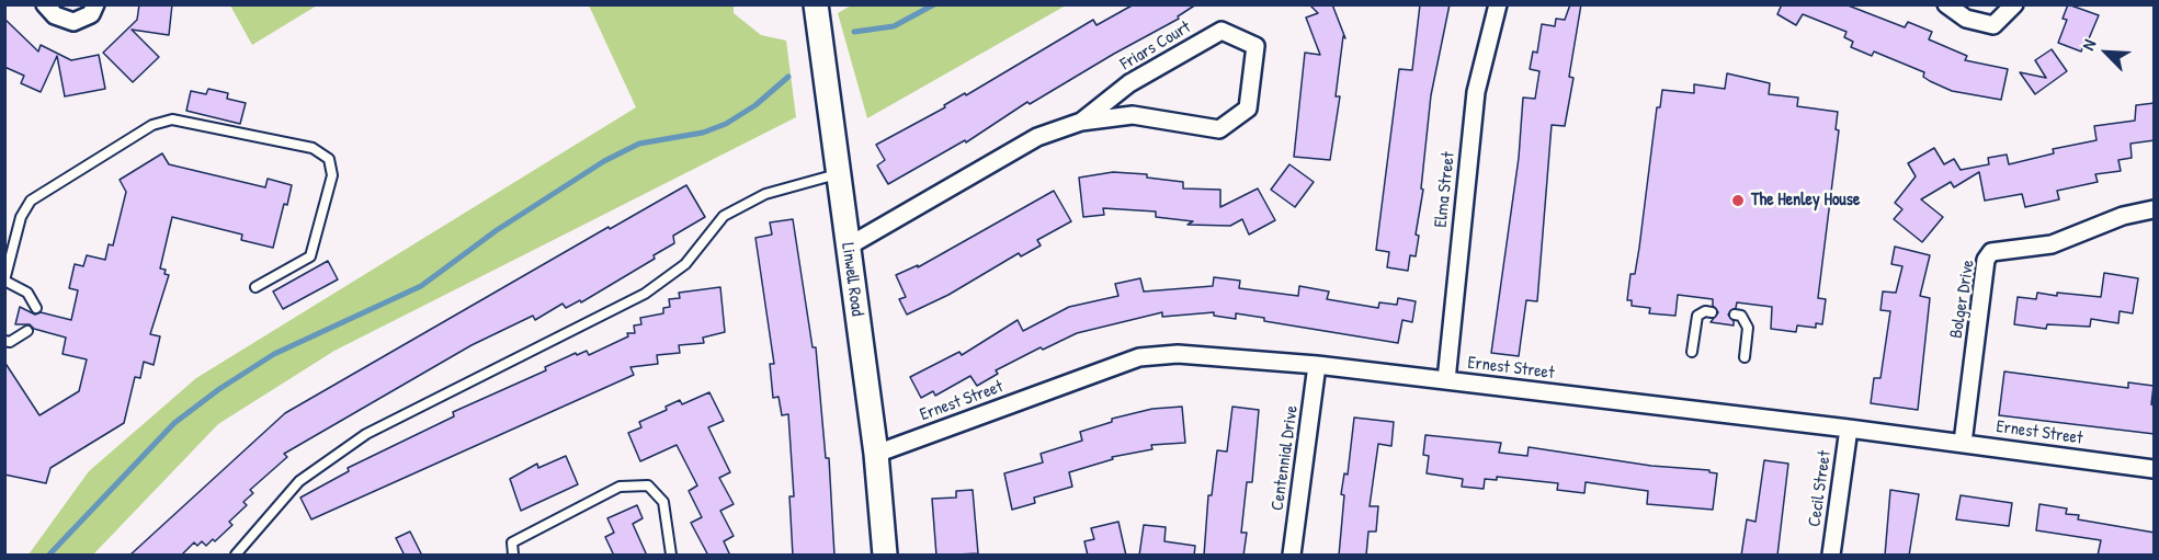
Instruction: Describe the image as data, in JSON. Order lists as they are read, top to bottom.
{
  "streets": {
    "main road": ["Linwell Road"],
    "street": [
      "Friars Court",
      "Elma Street",
      "Bolger Drive",
      "Ernest Street",
      "Centennial Drive",
      "Cecil Street"
    ]
  },
  "crossings": [
    ["Friars Court", "Linwell Road"],
    ["Elma Street", "Ernest Street"],
    ["Linwell Road", "Ernest Street"],
    ["Bolger Drive", "Ernest Street"],
    ["Ernest Street", "Centennial Drive"],
    ["Ernest Street", "Cecil Street"]
  ],
  "places": ["The Henley House"],
  "north": "top left"
}
